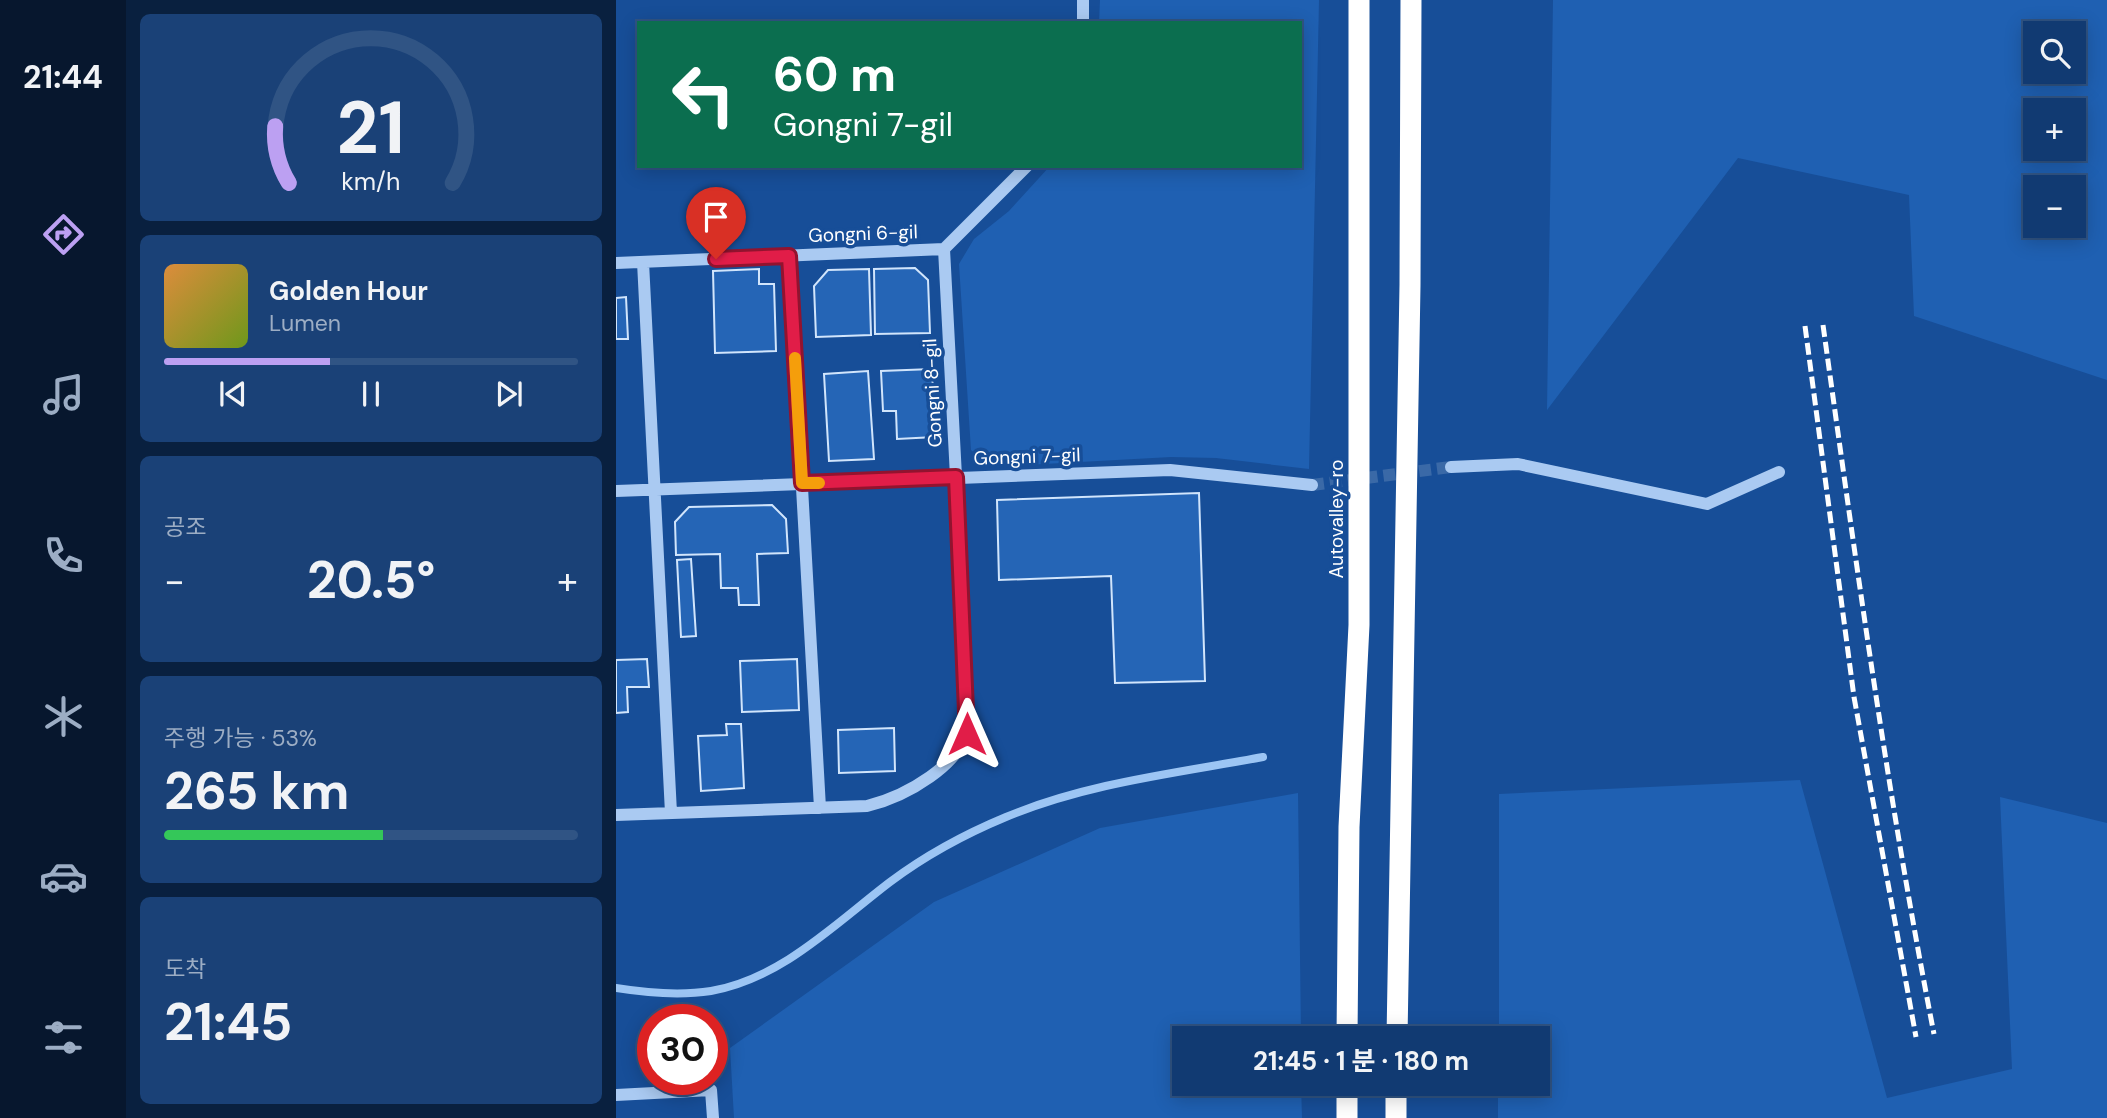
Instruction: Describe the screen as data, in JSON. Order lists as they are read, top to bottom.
{
  "streets": {
    "highway": ["Autovalley-ro"],
    "street": ["Gongni 6-gil", "Gongni 8-gil", "Gongni 7-gil"]
  },
  "crossings": [
    ["Gongni 6-gil", "Gongni 8-gil"],
    ["Gongni 8-gil", "Gongni 7-gil"]
  ],
  "page": {
    "tabs": "21:44",
    "map_buttons": ["+", "−"],
    "turn": ["60 m", "Gongni 7-gil"],
    "song": ["Golden Hour", "Lumen"],
    "tile": [
      "공조",
      ["주행 가능 · 53%", "265 km"],
      ["도착", "21:45"]
    ],
    "heat": ["−", "20.5°", "+"],
    "limit": "30",
    "trip": "21:45 · 1 분 · 180 m",
    "gauge": ["21", "km/h"]
  }
}
